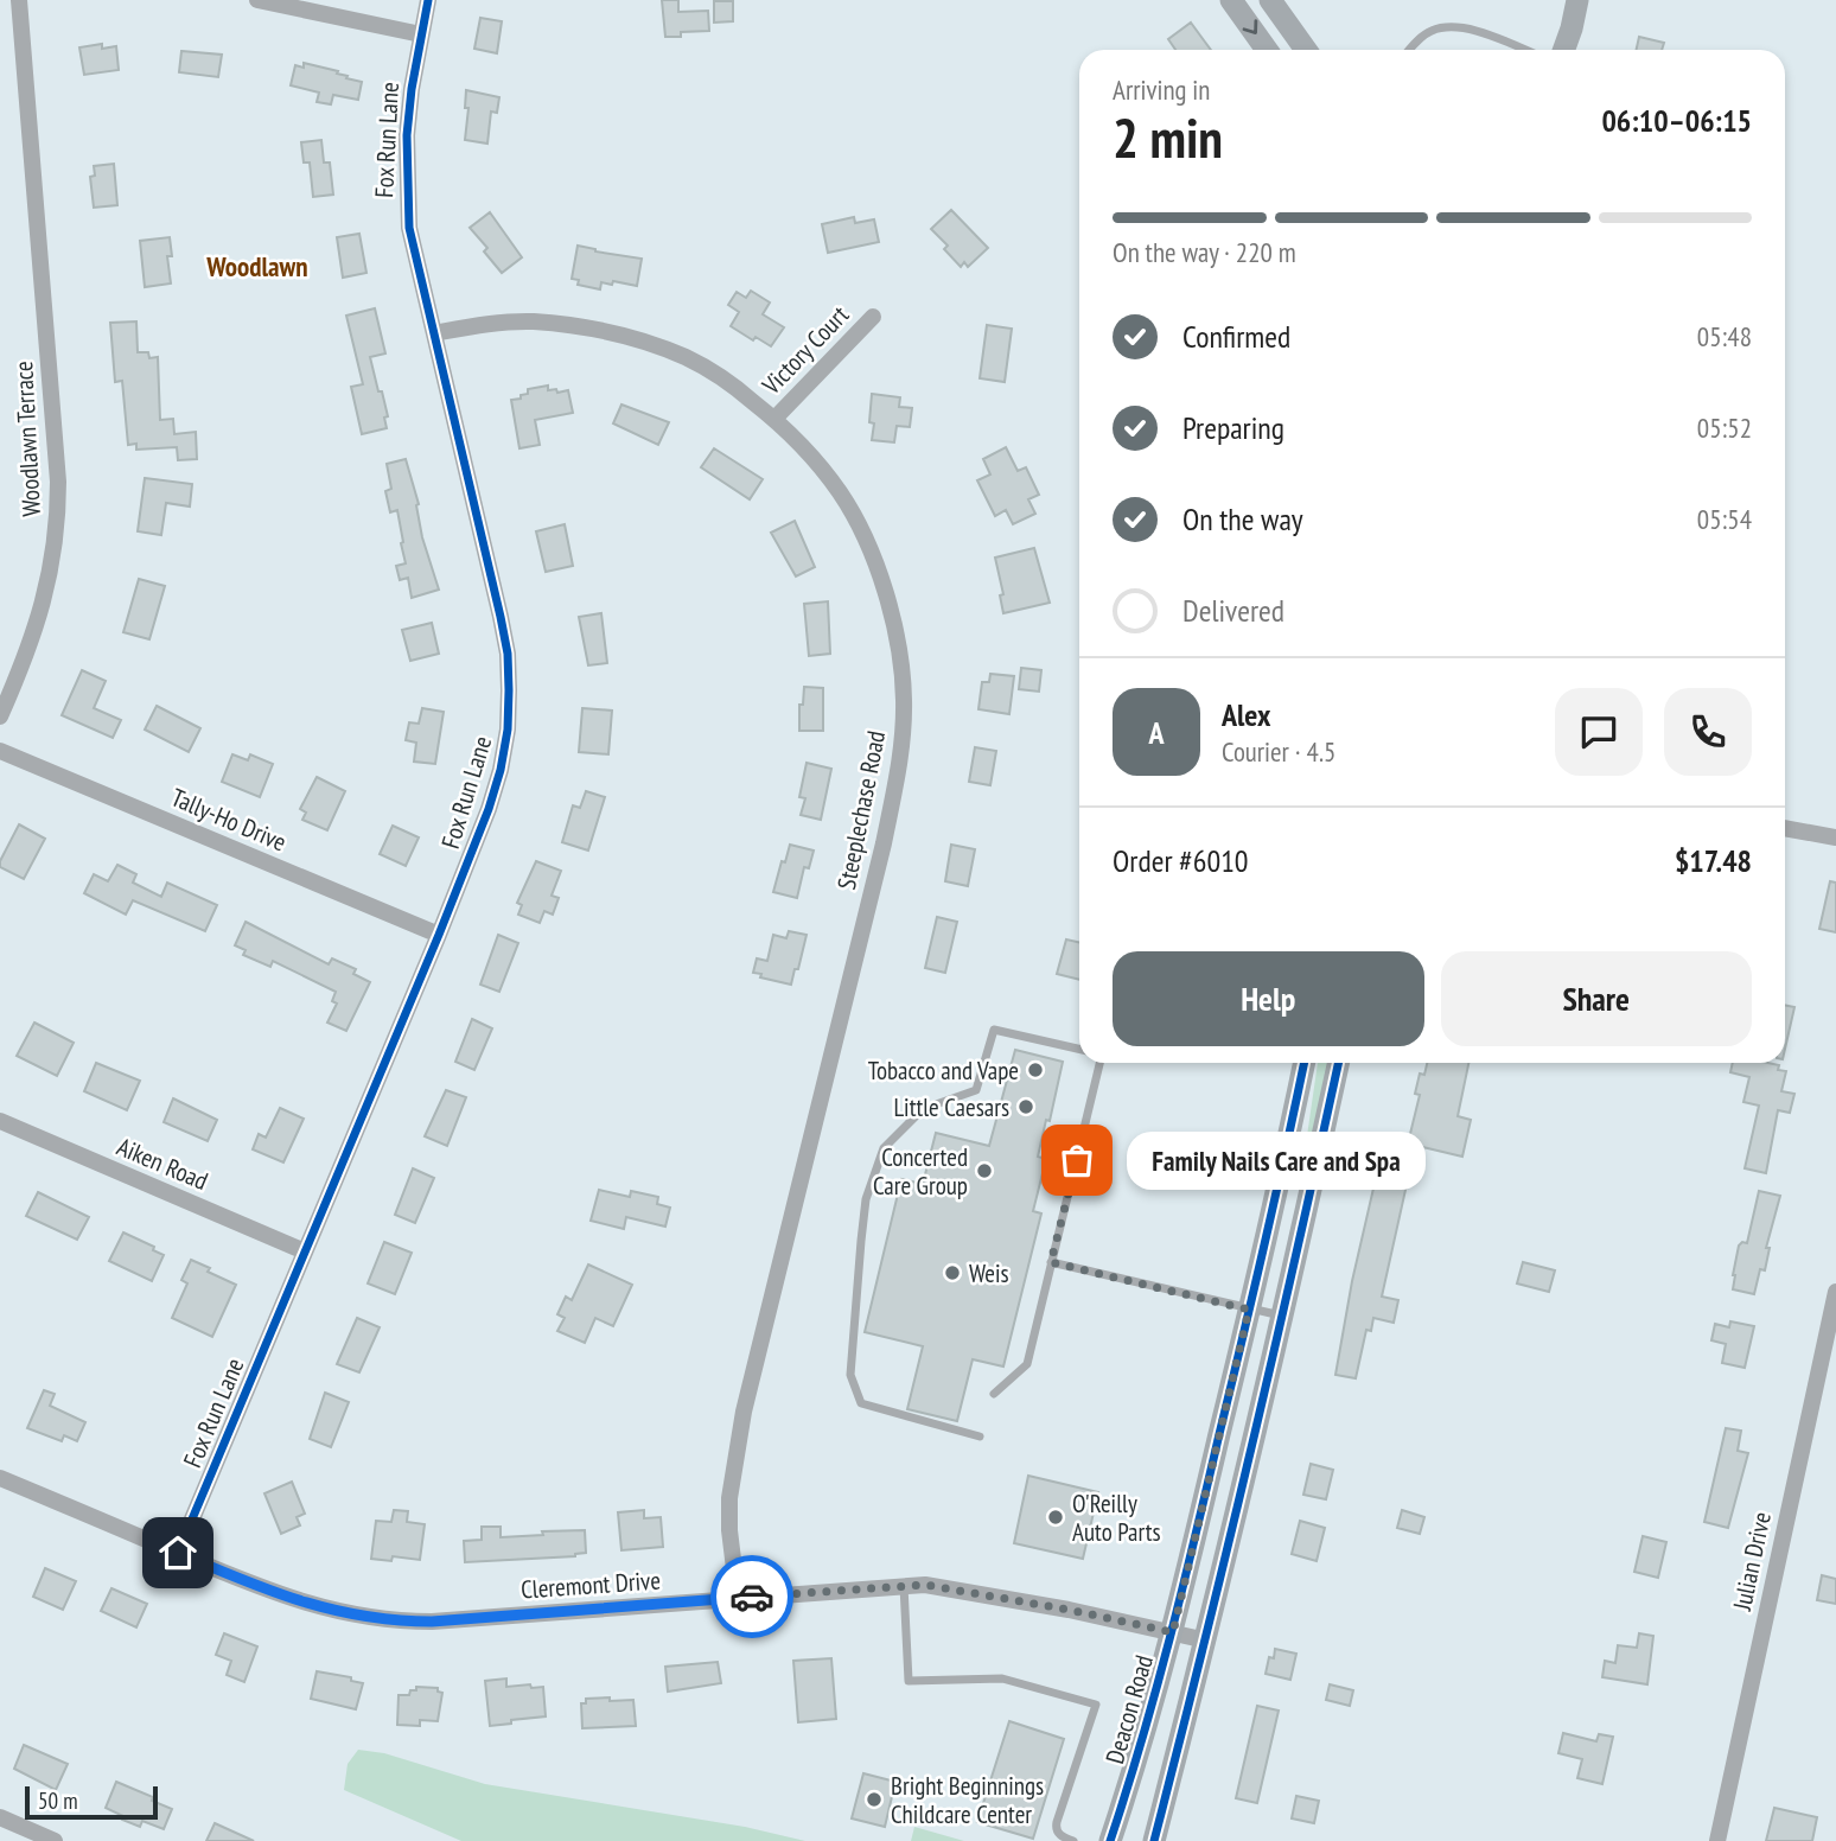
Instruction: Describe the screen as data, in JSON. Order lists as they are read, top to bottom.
{
  "streets": {
    "main road": ["Deacon Road"],
    "street": [
      "Fox Run Lane",
      "Victory Court",
      "Woodlawn Terrace",
      "Steeplechase Road",
      "Tally-Ho Drive",
      "Aiken Road",
      "Julian Drive",
      "Cleremont Drive"
    ]
  },
  "crossings": [
    ["Fox Run Lane", "Steeplechase Road"],
    ["Fox Run Lane", "Tally-Ho Drive"],
    ["Fox Run Lane", "Aiken Road"],
    ["Fox Run Lane", "Cleremont Drive"],
    ["Victory Court", "Steeplechase Road"],
    ["Steeplechase Road", "Cleremont Drive"],
    ["Cleremont Drive", "Deacon Road"]
  ],
  "districts": ["Woodlawn"],
  "places": [
    "Tobacco and Vape",
    "Little Caesars",
    "Family Nails Care and Spa",
    "Concerted Care Group",
    "Weis",
    "O'Reilly Auto Parts",
    "Bright Beginnings Childcare Center"
  ],
  "scale_bar": "50 m",
  "page": {
    "heading": ["2 min", "Arriving in", "06:10–06:15"],
    "panel": [
      "Alex",
      "Courier · 4.5",
      "Order #6010",
      "$17.48"
    ],
    "bar": "On the way · 220 m",
    "list": [
      ["Confirmed", "05:48"],
      ["Preparing", "05:52"],
      ["On the way", "05:54"],
      "Delivered"
    ],
    "round": "A",
    "buttons": ["Help", "Share"],
    "bubble": "Family Nails Care and Spa",
    "scale": "50 m"
  }
}
